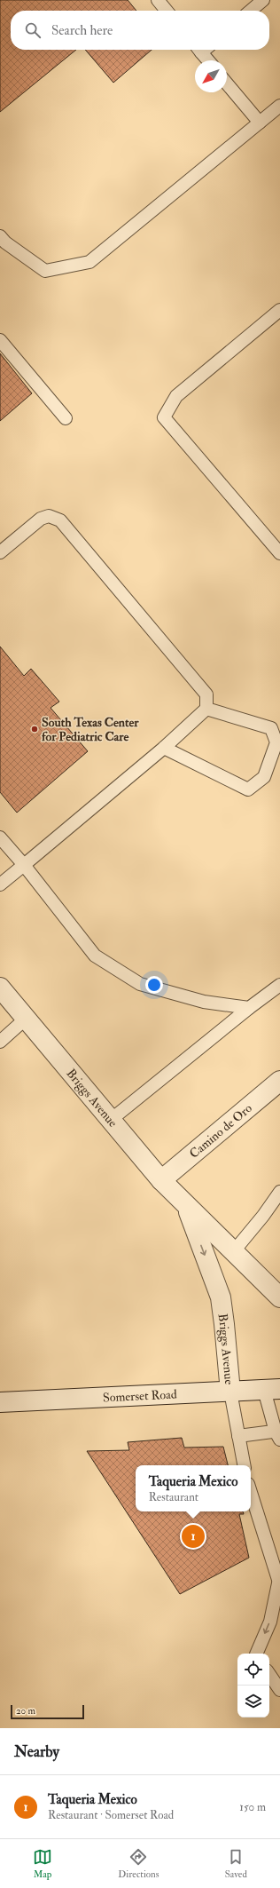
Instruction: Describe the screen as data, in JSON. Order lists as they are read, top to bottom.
{
  "streets": {
    "street": ["Briggs Avenue", "Camino de Oro", "Somerset Road"]
  },
  "crossings": [
    ["Briggs Avenue", "Camino de Oro"],
    ["Briggs Avenue", "Somerset Road"]
  ],
  "places": ["South Texas Center for Pediatric Care"],
  "scale_bar": "20 m",
  "north": "bottom left",
  "page": {
    "search": "Search here",
    "popup": ["Taqueria Mexico", "Restaurant"],
    "pins": "1",
    "scale": "20 m",
    "heading": "Nearby",
    "list": [
      {
        "mark": "1",
        "name": "Taqueria Mexico",
        "note": "Restaurant · Somerset Road",
        "value": "150 m"
      }
    ],
    "nav": ["Map", "Directions", "Saved"]
  }
}
